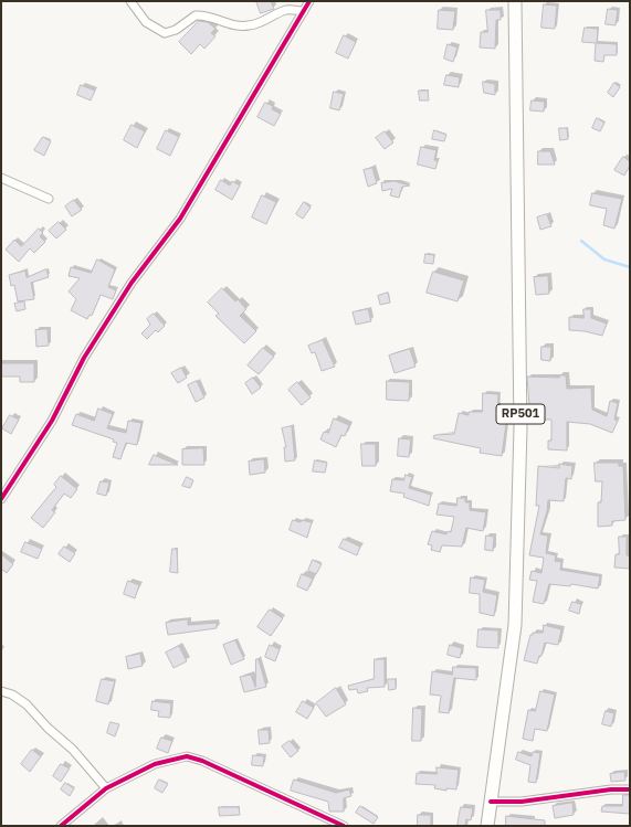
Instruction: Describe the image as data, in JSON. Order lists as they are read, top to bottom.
{
  "streets": {
    "main road": ["RP501"]
  }
}
